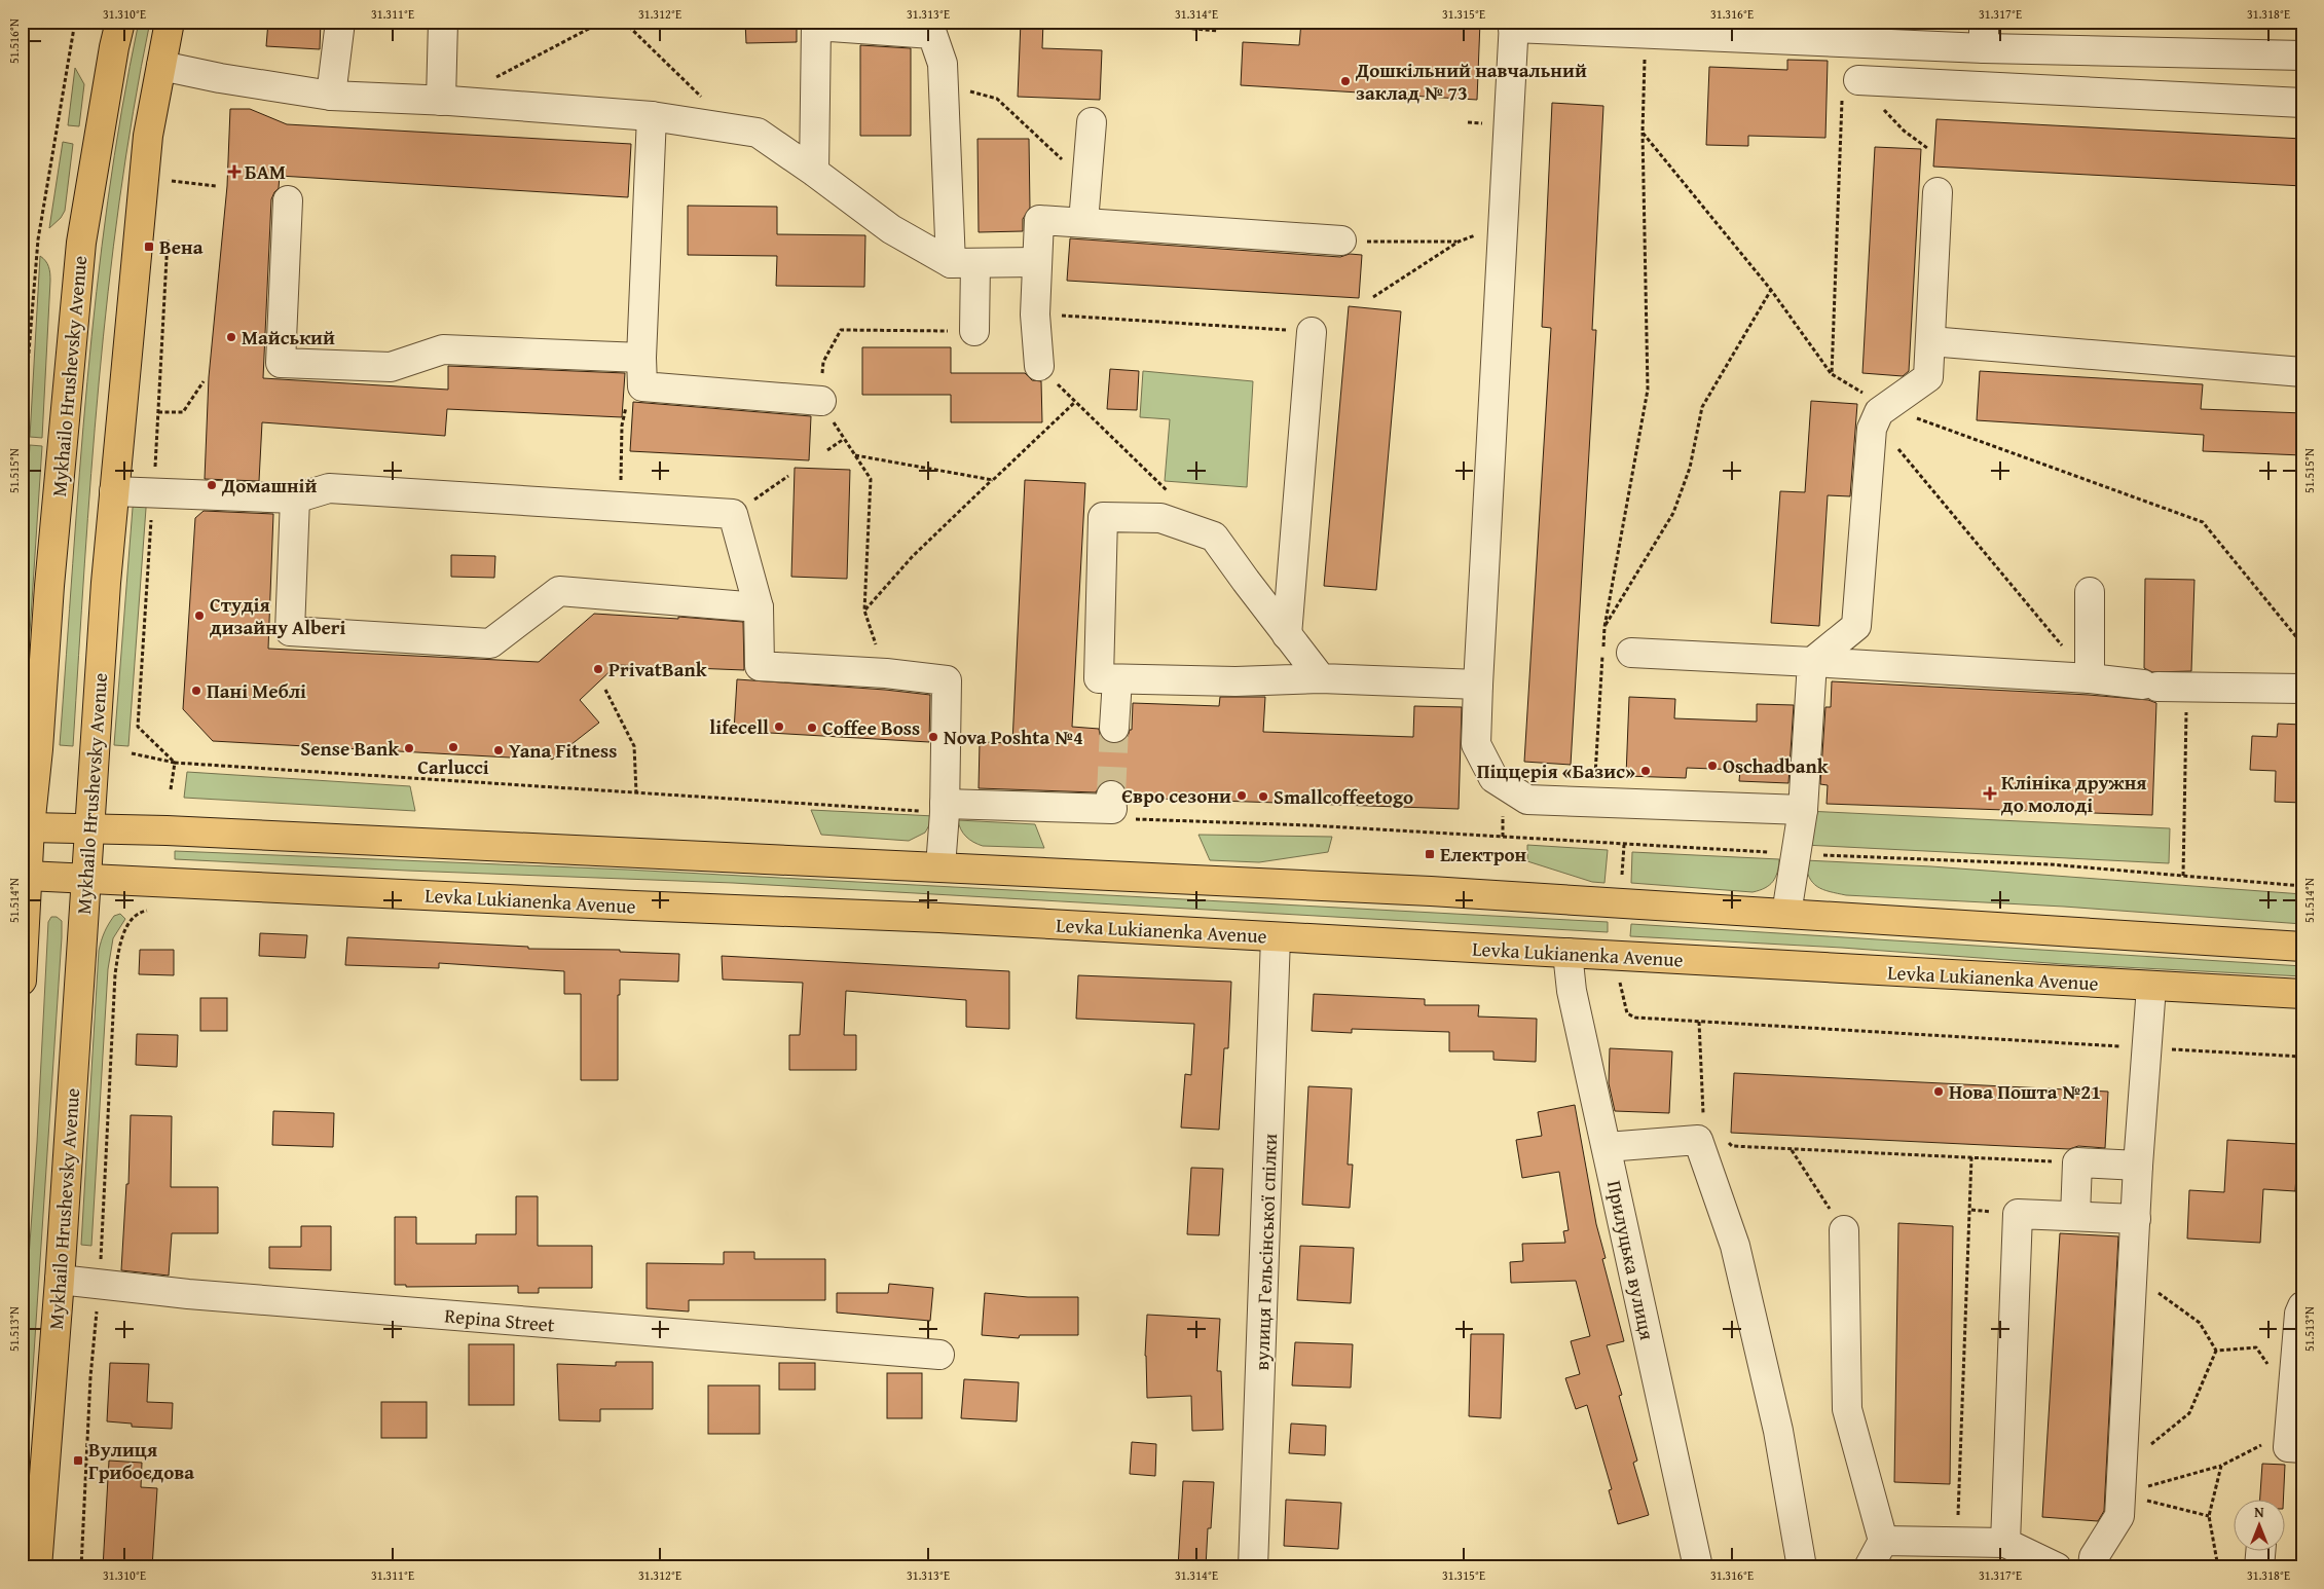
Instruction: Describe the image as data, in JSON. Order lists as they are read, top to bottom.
{
  "streets": {
    "main road": ["Mykhailo Hrushevsky Avenue", "Levka Lukianenka Avenue"],
    "street": ["вулиця Гельсінської спілки", "Прилуцька вулиця", "Repina Street"]
  },
  "crossings": [
    ["Mykhailo Hrushevsky Avenue", "Levka Lukianenka Avenue"],
    ["Mykhailo Hrushevsky Avenue", "Repina Street"],
    ["Levka Lukianenka Avenue", "вулиця Гельсінської спілки"],
    ["Levka Lukianenka Avenue", "Прилуцька вулиця"]
  ],
  "places": {
    "other": [
      "Дошкільний навчальний заклад № 73",
      "Майський",
      "Домашній",
      "Студія дизайну Alberi",
      "PrivatBank",
      "Пані Меблі",
      "lifecell",
      "Coffee Boss",
      "Nova Poshta №4",
      "Carlucci",
      "Sense Bank",
      "Yana Fitness",
      "Oschadbank",
      "Піццерія «Базис»",
      "Євро сезони",
      "Smallcoffeetogo",
      "Нова Пошта №21"
    ],
    "health": ["БАМ", "Клініка дружня до молоді"],
    "transit": ["Вена", "Електрон", "Вулиця Грибоєдова"]
  },
  "north": "top",
  "coordinates": [
    "31.310°E",
    "31.311°E",
    "31.312°E",
    "31.313°E",
    "31.314°E",
    "31.315°E",
    "31.316°E",
    "31.317°E",
    "31.318°E",
    "51.516°N",
    "51.515°N",
    "51.514°N",
    "51.513°N"
  ]
}
